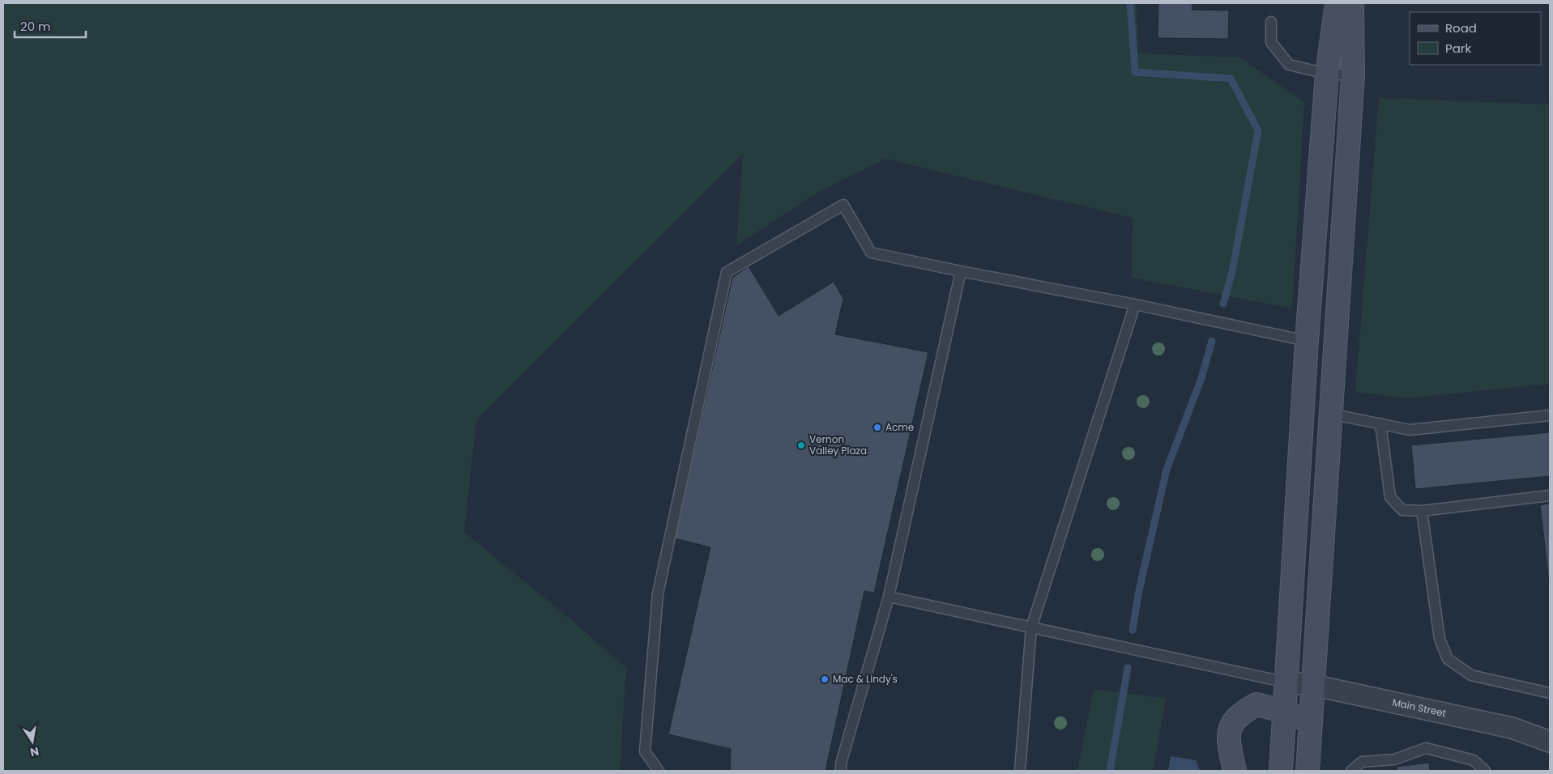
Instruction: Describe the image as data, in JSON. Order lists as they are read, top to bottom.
{
  "streets": {
    "street": ["Main Street"]
  },
  "places": ["Acme", "Vernon Valley Plaza", "Mac & Lindy's"],
  "legend": ["Road", "Park"],
  "scale_bar": "20 m",
  "north": "bottom"
}
